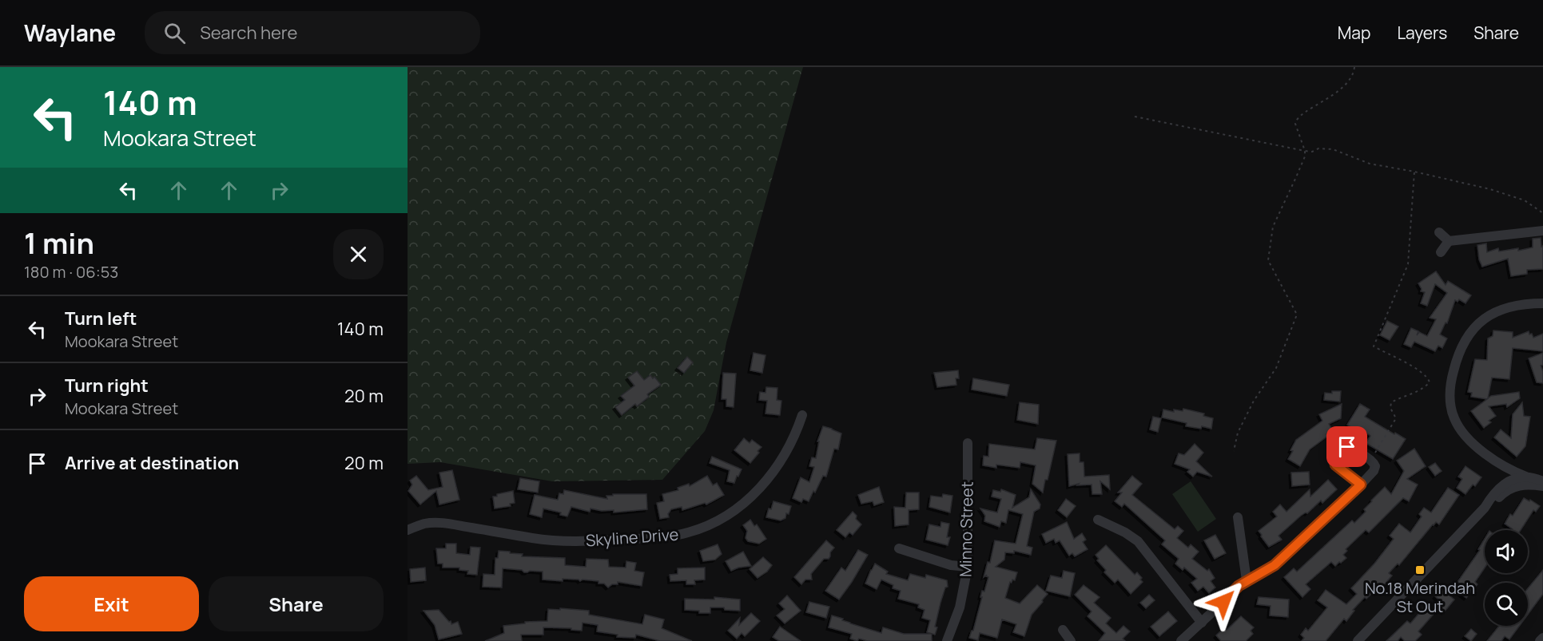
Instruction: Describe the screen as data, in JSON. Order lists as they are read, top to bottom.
{
  "streets": {
    "street": ["Minno Street", "Skyline Drive"]
  },
  "places": {
    "transit": ["No.18 Merindah St Out"]
  },
  "page": {
    "header": "Waylane",
    "search": "Search here",
    "nav": ["Map", "Layers", "Share"],
    "turn": ["140 m", "Mookara Street"],
    "heading": ["1 min", "180 m · 06:53"],
    "list": [
      {
        "name": "Turn left",
        "note": "Mookara Street",
        "value": "140 m"
      },
      {
        "name": "Turn right",
        "note": "Mookara Street",
        "value": "20 m"
      },
      {
        "name": "Arrive at destination",
        "value": "20 m"
      }
    ],
    "buttons": ["Exit", "Share"]
  }
}
